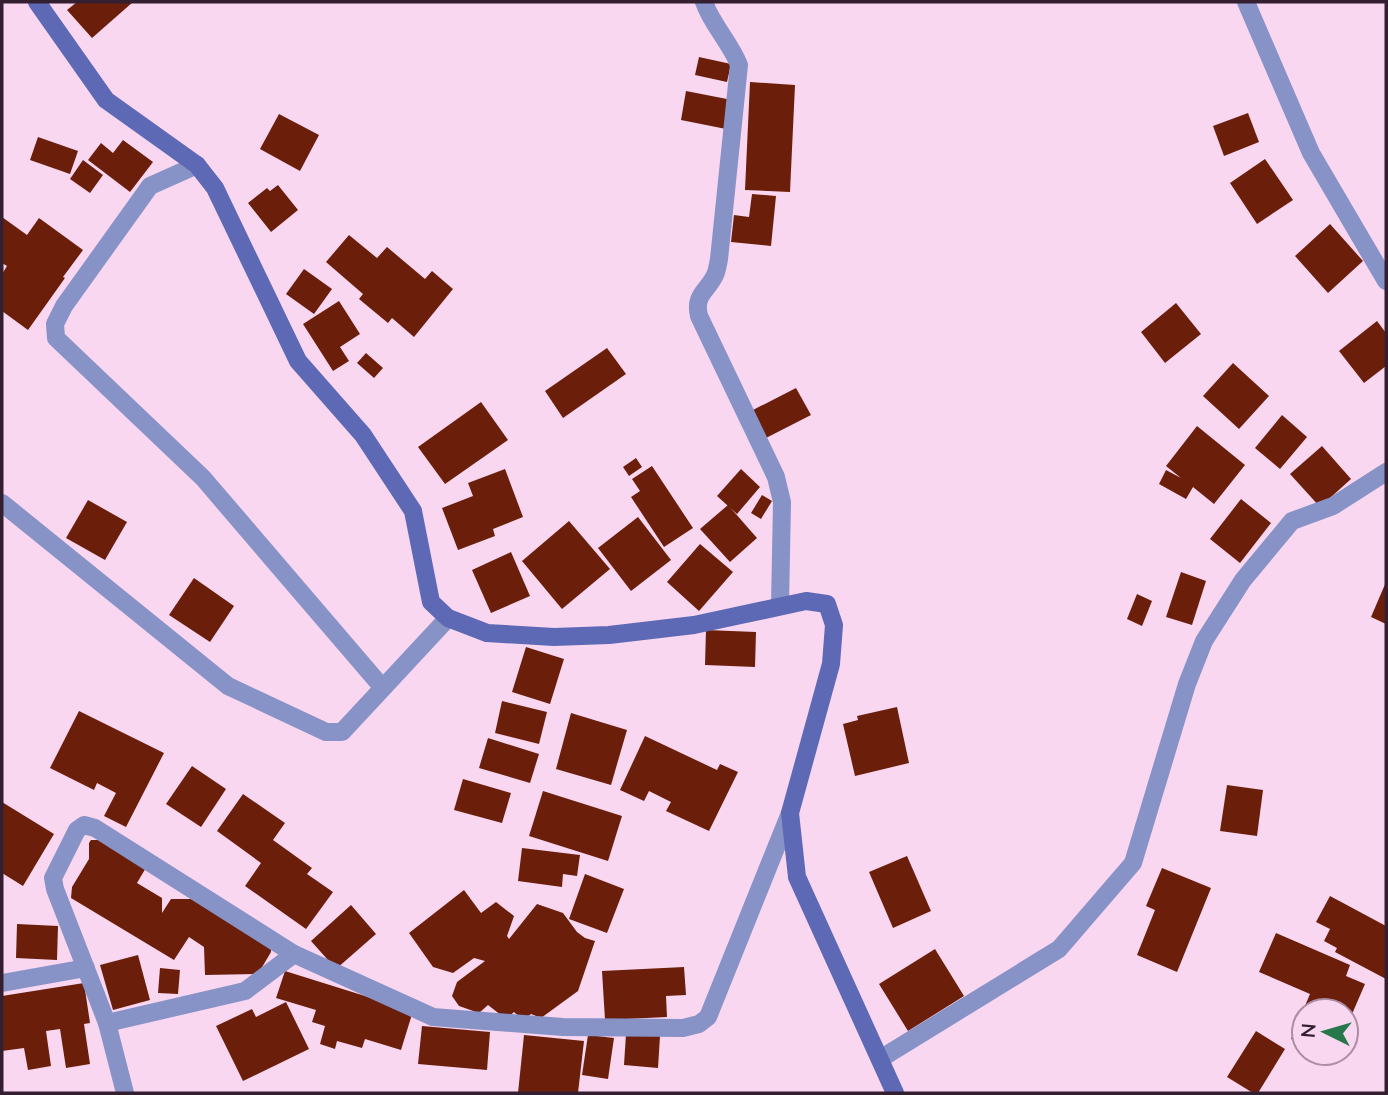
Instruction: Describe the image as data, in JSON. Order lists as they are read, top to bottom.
{
  "north": "left"
}
